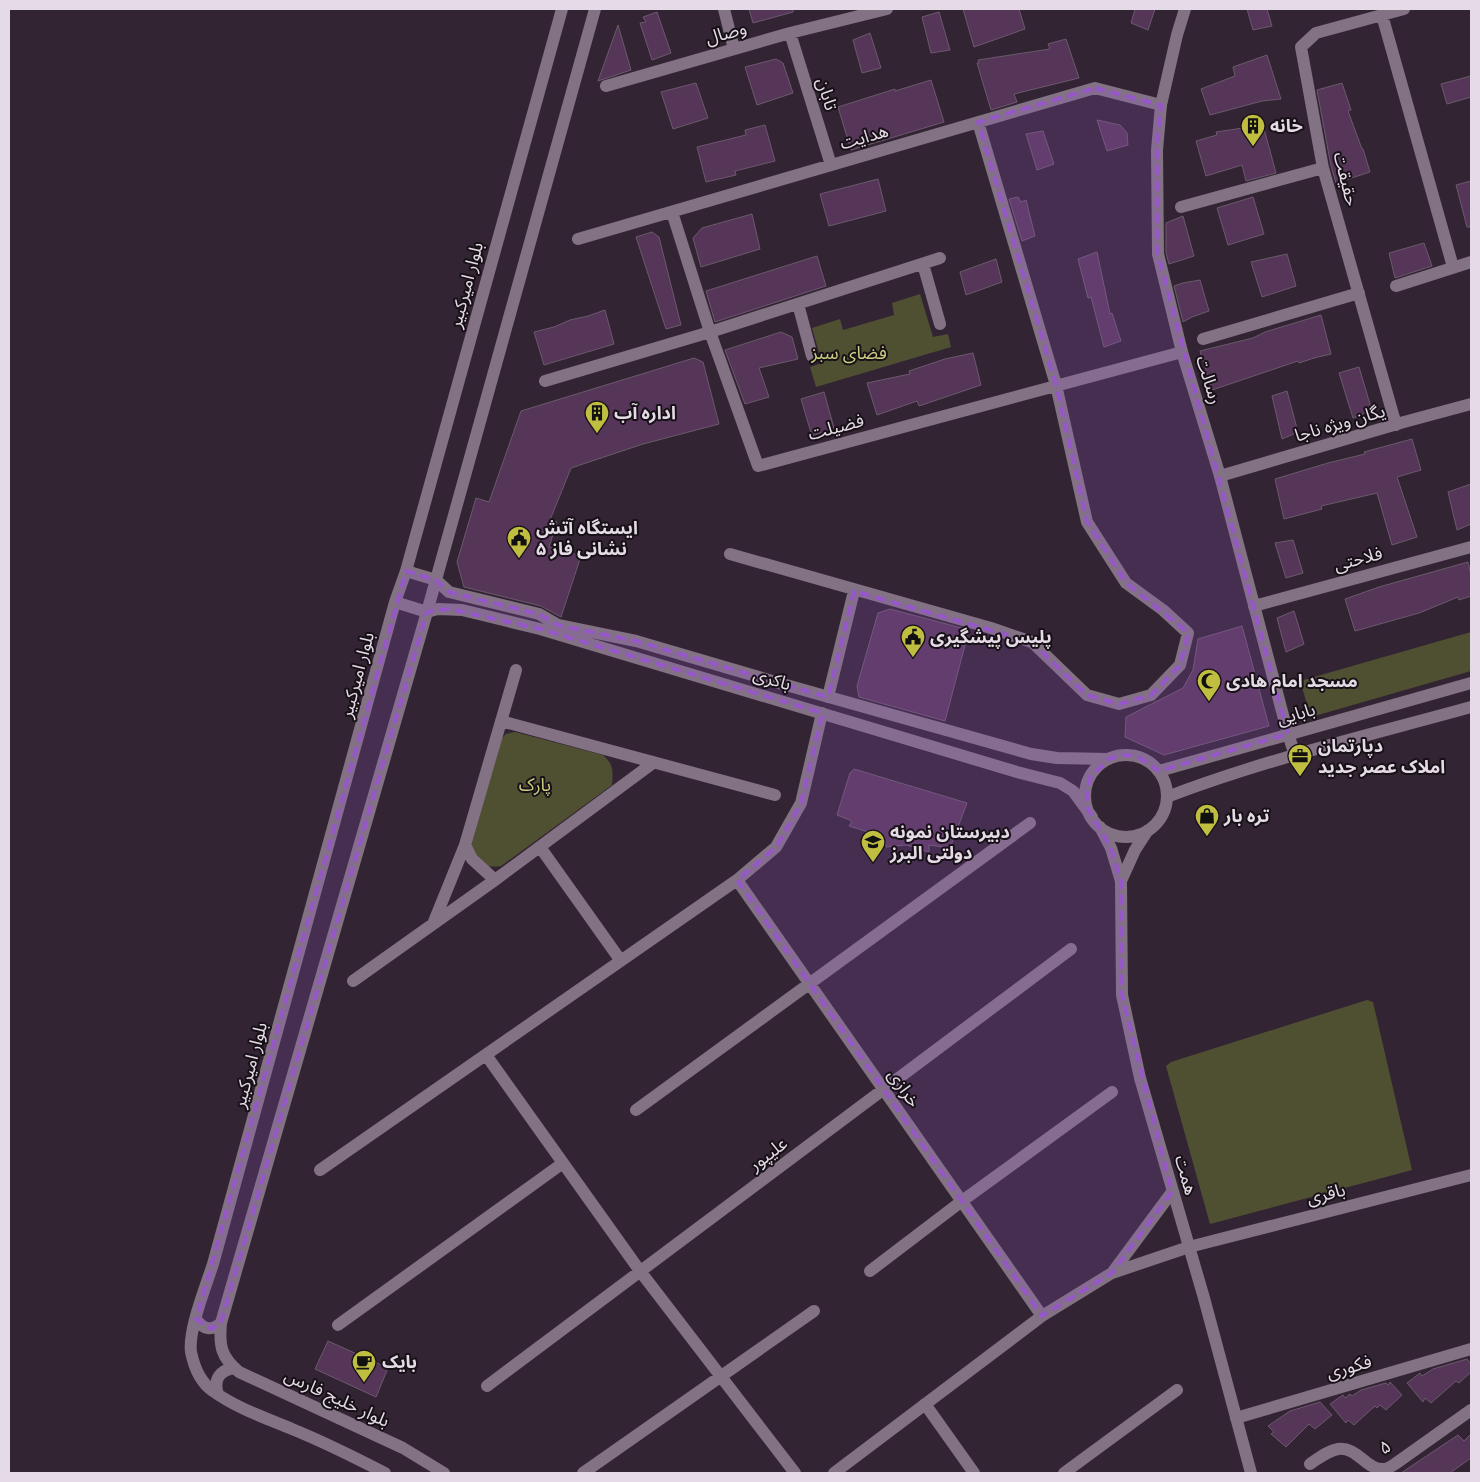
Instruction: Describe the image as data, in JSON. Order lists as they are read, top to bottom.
{
  "streets": {
    "street": [
      "وصال",
      "تابان",
      "هدایت",
      "حقیقت",
      "بلوار امیرکبیر",
      "رسالت",
      "یگان ویژه ناجا",
      "فضیلت",
      "فلاحتی",
      "باکری",
      "بابایی",
      "خرازی",
      "علیپور",
      "همت",
      "باقری",
      "فکوری",
      "بلوار خلیج فارس",
      "۵"
    ]
  },
  "crossings": [
    ["وصال", "تابان"],
    ["تابان", "هدایت"],
    ["هدایت", "رسالت"],
    ["هدایت", "فضیلت"],
    ["حقیقت", "یگان ویژه ناجا"],
    ["بلوار امیرکبیر", "باکری"],
    ["رسالت", "یگان ویژه ناجا"],
    ["رسالت", "فضیلت"],
    ["رسالت", "فلاحتی"],
    ["رسالت", "بابایی"],
    ["باکری", "بابایی"],
    ["خرازی", "علیپور"],
    ["همت", "باقری"],
    ["همت", "فکوری"]
  ],
  "parks": ["فضای سبز", "پارک"],
  "places": {
    "building": ["خانه", "اداره آب"],
    "public building": ["ایستگاه آتش نشانی فاز ۵", "پلیس پیشگیری"],
    "mosque": ["مسجد امام هادی"],
    "office": ["دپارتمان املاک عصر جدید"],
    "shop": ["تره بار"],
    "school or university": ["دبیرستان نمونه دولتی البرز"],
    "cafe": ["بایک"]
  }
}
